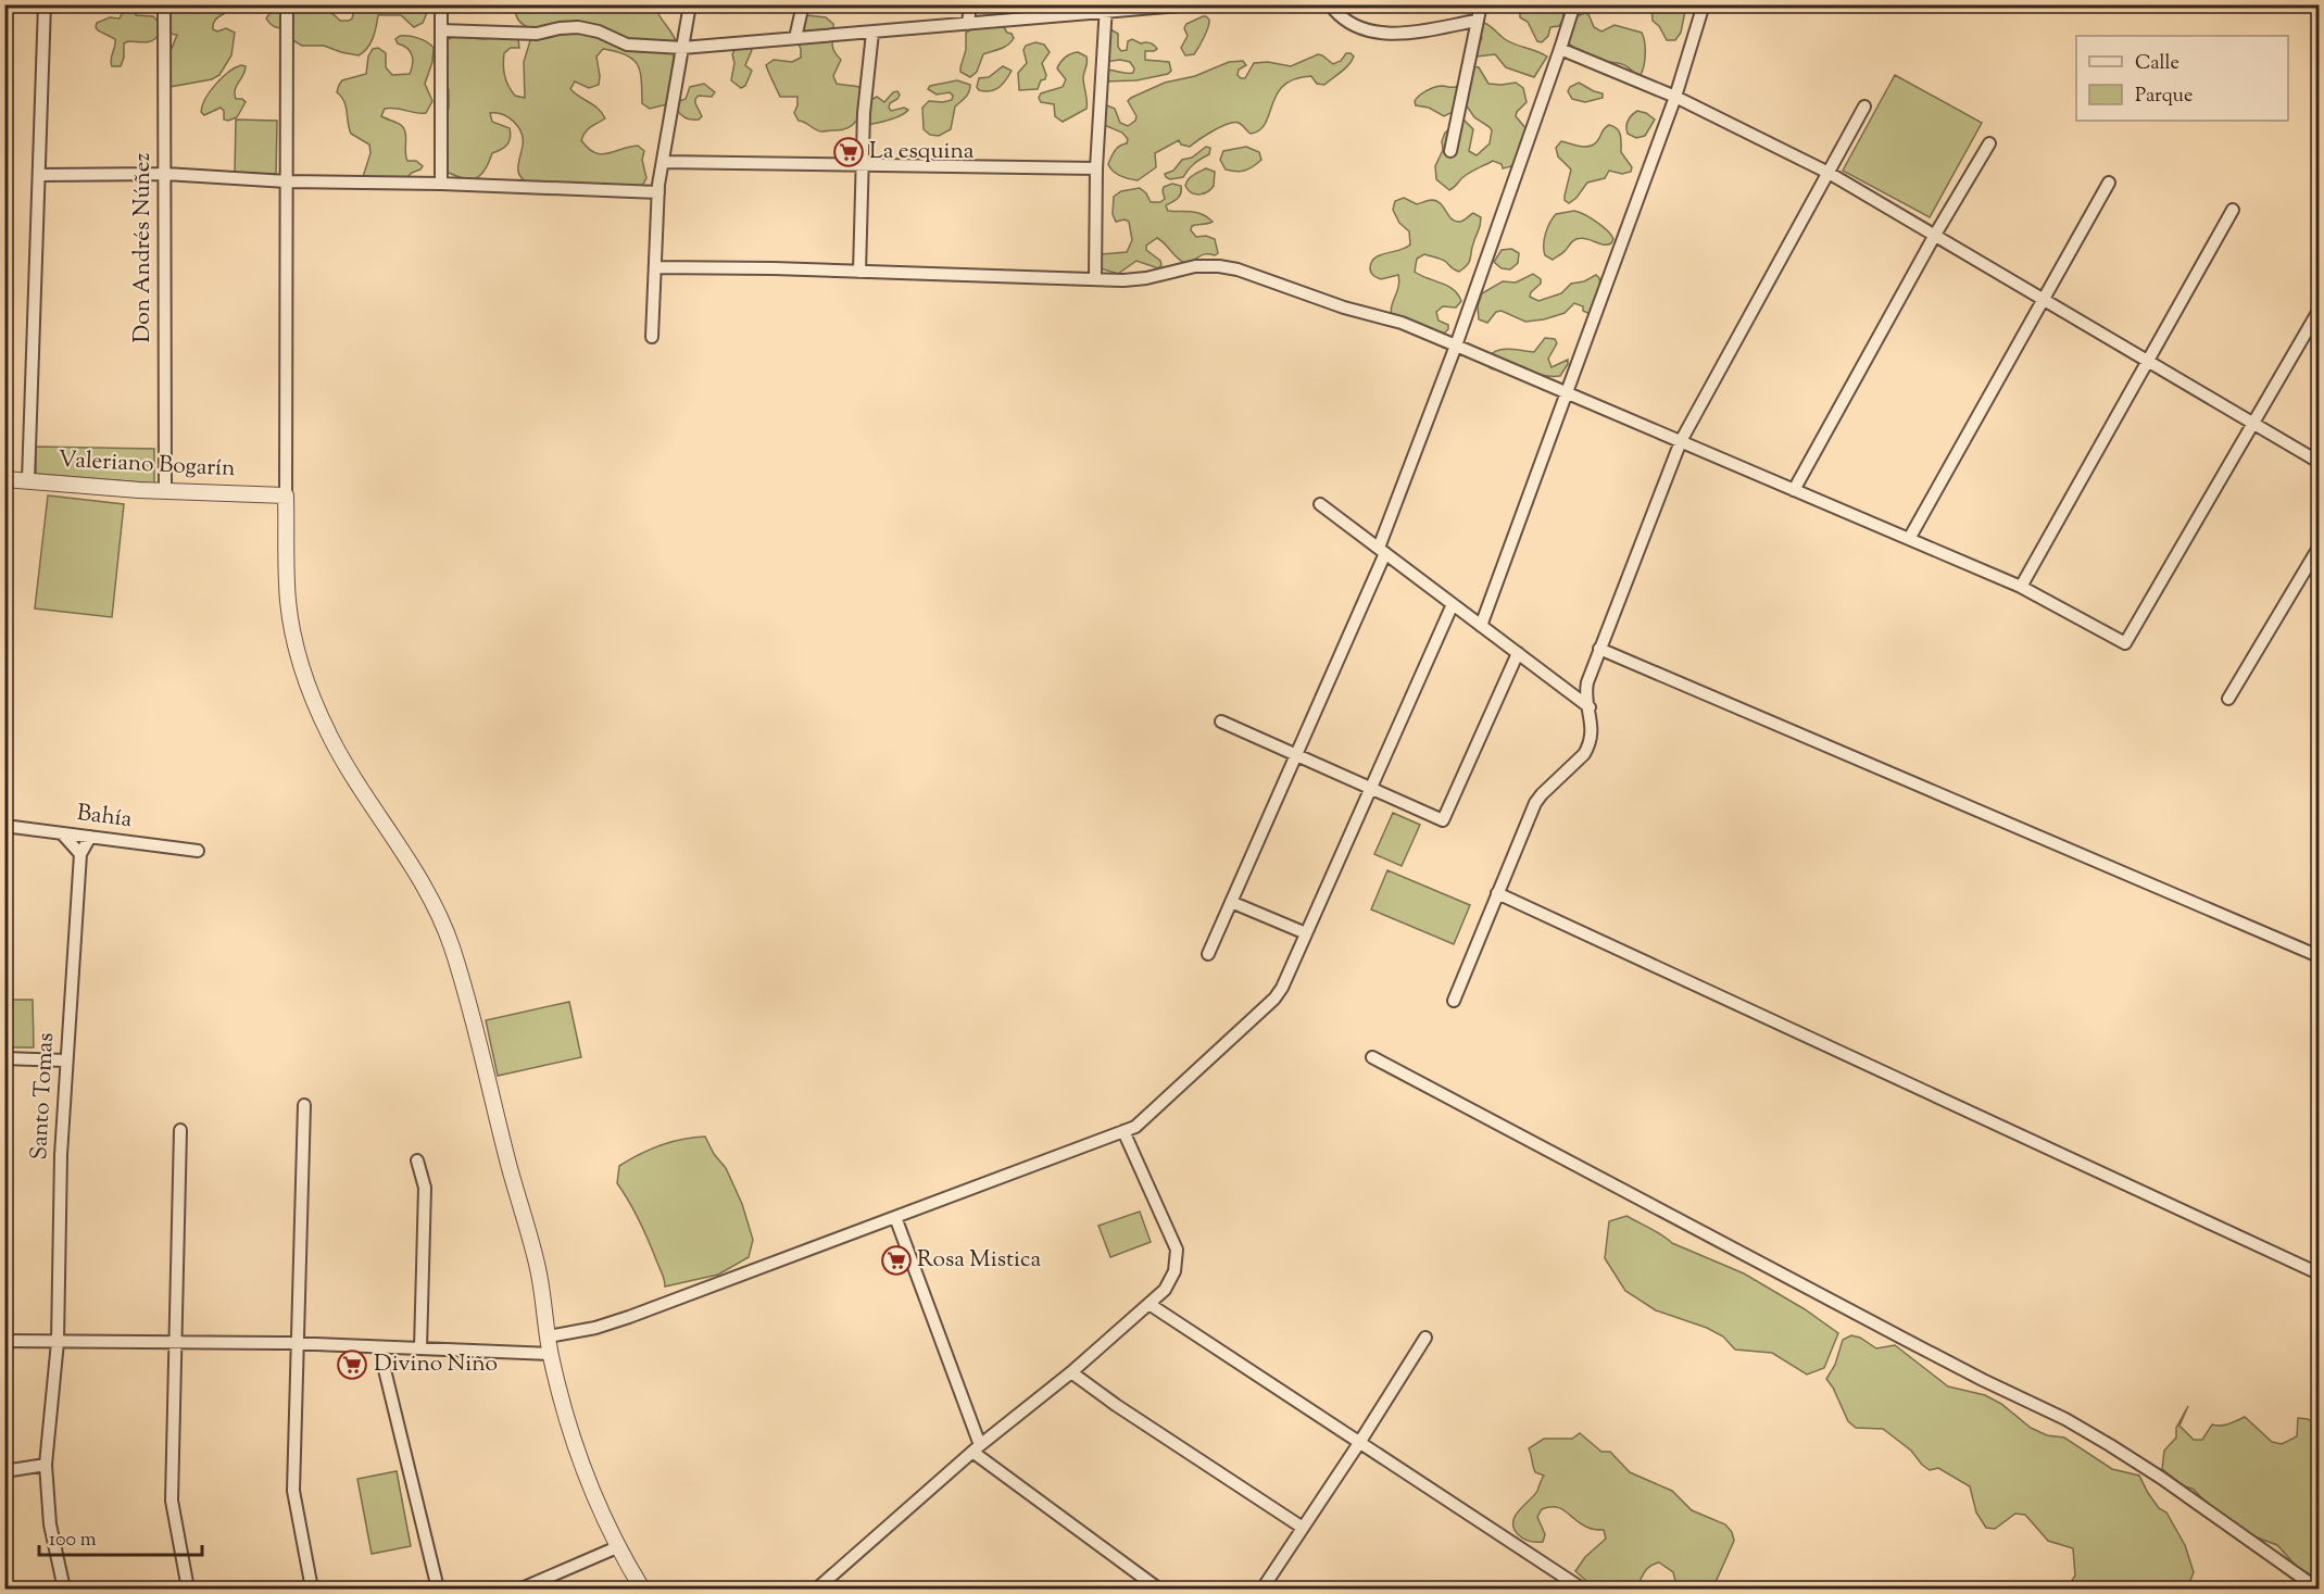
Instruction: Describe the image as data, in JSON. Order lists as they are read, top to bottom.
{
  "streets": {
    "street": [
      "Don Andrés Núñez",
      "Valeriano Bogarín",
      "Bahía",
      "Santo Tomas"
    ]
  },
  "crossings": [
    ["Don Andrés Núñez", "Valeriano Bogarín"],
    ["Bahía", "Santo Tomas"]
  ],
  "places": {
    "supermarket": ["La esquina", "Rosa Mistica", "Divino Niño"]
  },
  "legend": ["Calle", "Parque"],
  "scale_bar": "100 m"
}
